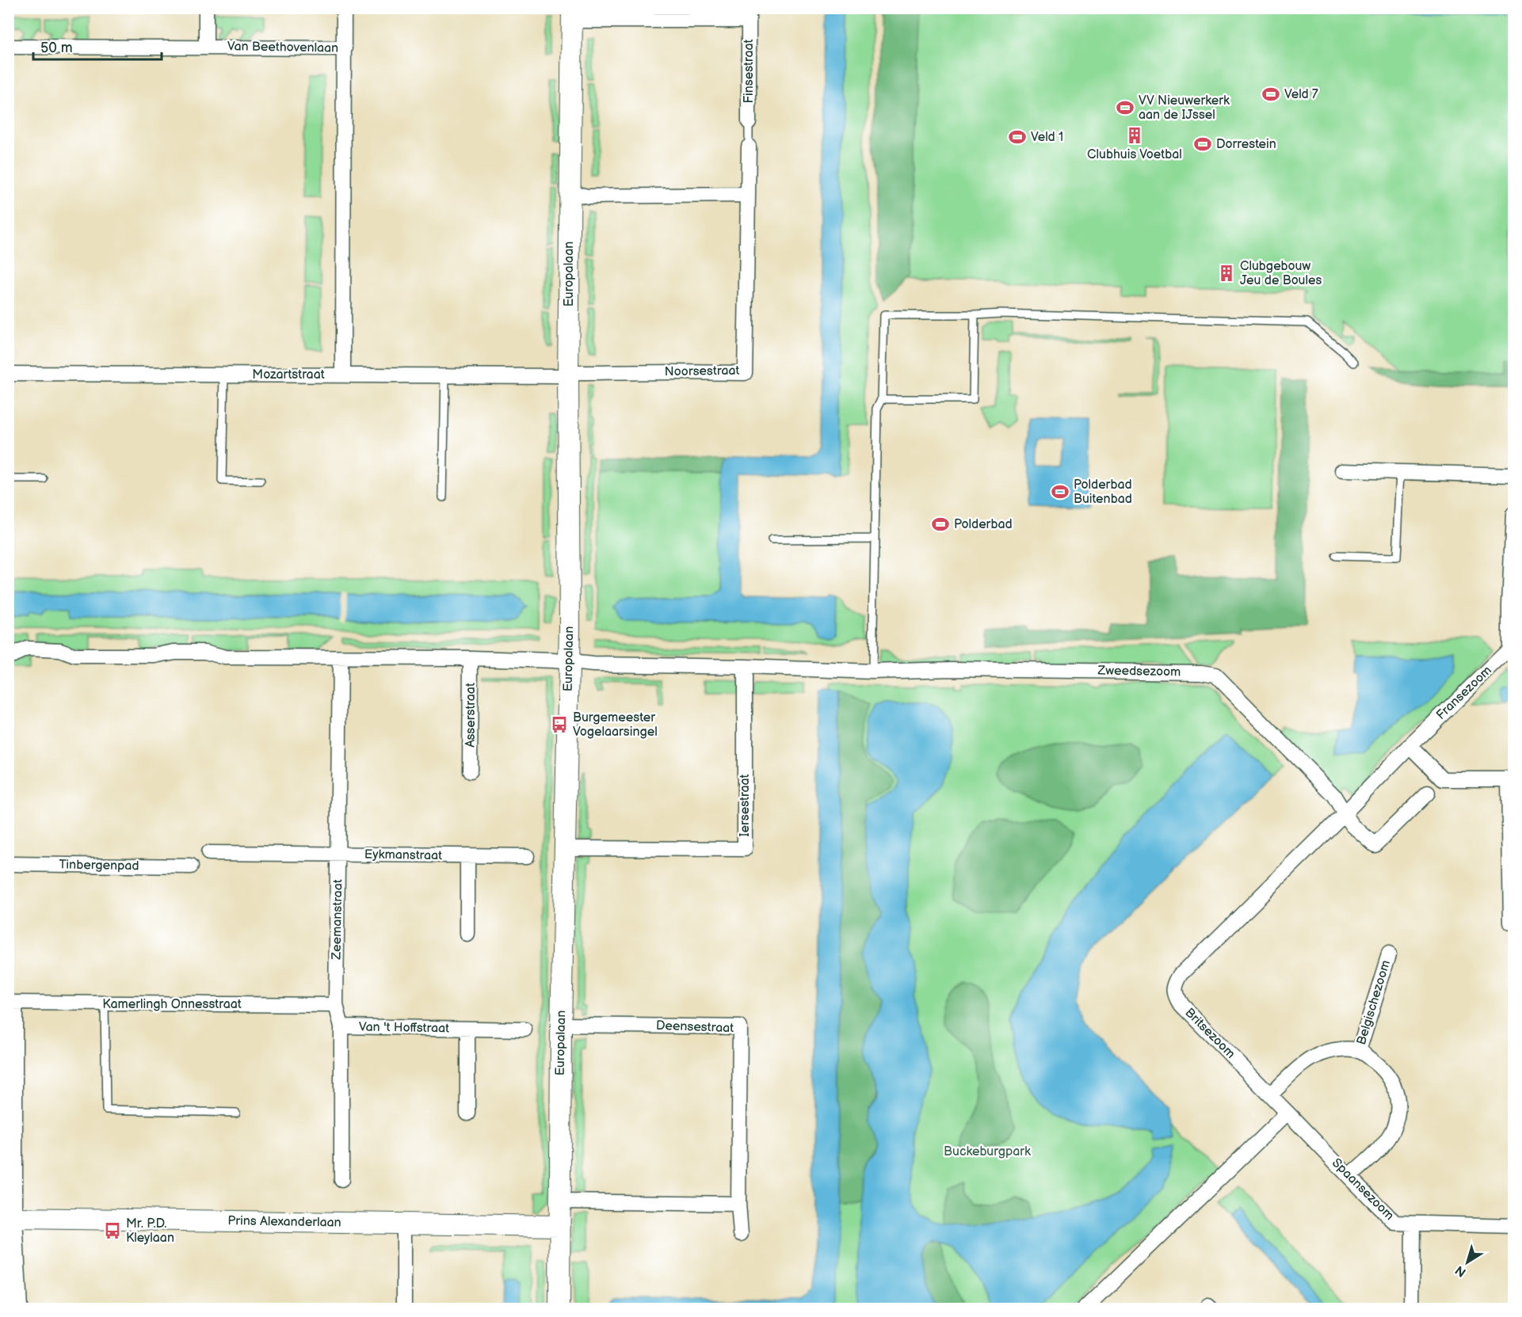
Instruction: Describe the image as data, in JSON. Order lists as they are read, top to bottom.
{
  "streets": {
    "street": [
      "Van Beethovenlaan",
      "Finsestraat",
      "Europalaan",
      "Noorsestraat",
      "Mozartstraat",
      "Zweedsezoom",
      "Fransezoom",
      "Asserstraat",
      "Iersestraat",
      "Eykmanstraat",
      "Tinbergenpad",
      "Zeemanstraat",
      "Belgischezoom",
      "Kamerlingh Onnesstraat",
      "Deensestraat",
      "Van 't Hoffstraat",
      "Britsezoom",
      "Spaansezoom",
      "Prins Alexanderlaan"
    ]
  },
  "crossings": [
    ["Van Beethovenlaan", "Mozartstraat"],
    ["Finsestraat", "Europalaan"],
    ["Finsestraat", "Noorsestraat"],
    ["Europalaan", "Noorsestraat"],
    ["Europalaan", "Mozartstraat"],
    ["Europalaan", "Iersestraat"],
    ["Europalaan", "Deensestraat"],
    ["Europalaan", "Prins Alexanderlaan"],
    ["Noorsestraat", "Mozartstraat"],
    ["Zweedsezoom", "Fransezoom"],
    ["Zweedsezoom", "Britsezoom"],
    ["Fransezoom", "Britsezoom"],
    ["Eykmanstraat", "Zeemanstraat"],
    ["Zeemanstraat", "Kamerlingh Onnesstraat"],
    ["Zeemanstraat", "Van 't Hoffstraat"],
    ["Belgischezoom", "Britsezoom"],
    ["Belgischezoom", "Spaansezoom"],
    ["Britsezoom", "Spaansezoom"]
  ],
  "parks": ["Buckeburgpark"],
  "places": {
    "sports": [
      "Veld 7",
      "VV Nieuwerkerk aan de IJssel",
      "Veld 1",
      "Dorrestein",
      "Polderbad Buitenbad",
      "Polderbad"
    ],
    "building": ["Clubhuis Voetbal", "Clubgebouw Jeu de Boules"],
    "bus stop": ["Burgemeester Vogelaarsingel", "Mr. P.D. Kleylaan"]
  },
  "scale_bar": "50 m",
  "north": "bottom left"
}
